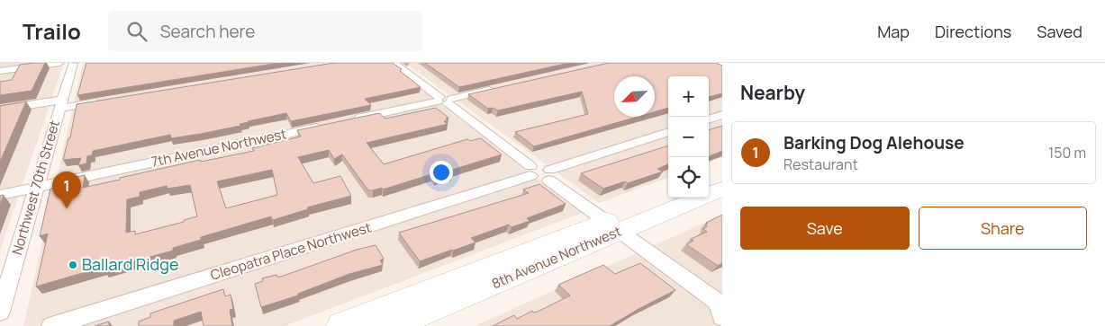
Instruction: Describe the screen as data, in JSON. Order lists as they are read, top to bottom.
{
  "streets": {
    "main road": ["8th Avenue Northwest"],
    "street": ["7th Avenue Northwest", "Northwest 70th Street", "Cleopatra Place Northwest"]
  },
  "crossings": [
    ["7th Avenue Northwest", "Northwest 70th Street"]
  ],
  "places": ["Ballard Ridge"],
  "north": "bottom left",
  "page": {
    "header": "Trailo",
    "search": "Search here",
    "nav": ["Map", "Directions", "Saved"],
    "heading": "Nearby",
    "map_buttons": ["+", "−"],
    "list": [
      {
        "mark": "1",
        "name": "Barking Dog Alehouse",
        "note": "Restaurant",
        "value": "150 m"
      }
    ],
    "pins": "1",
    "buttons": ["Save", "Share"]
  }
}
